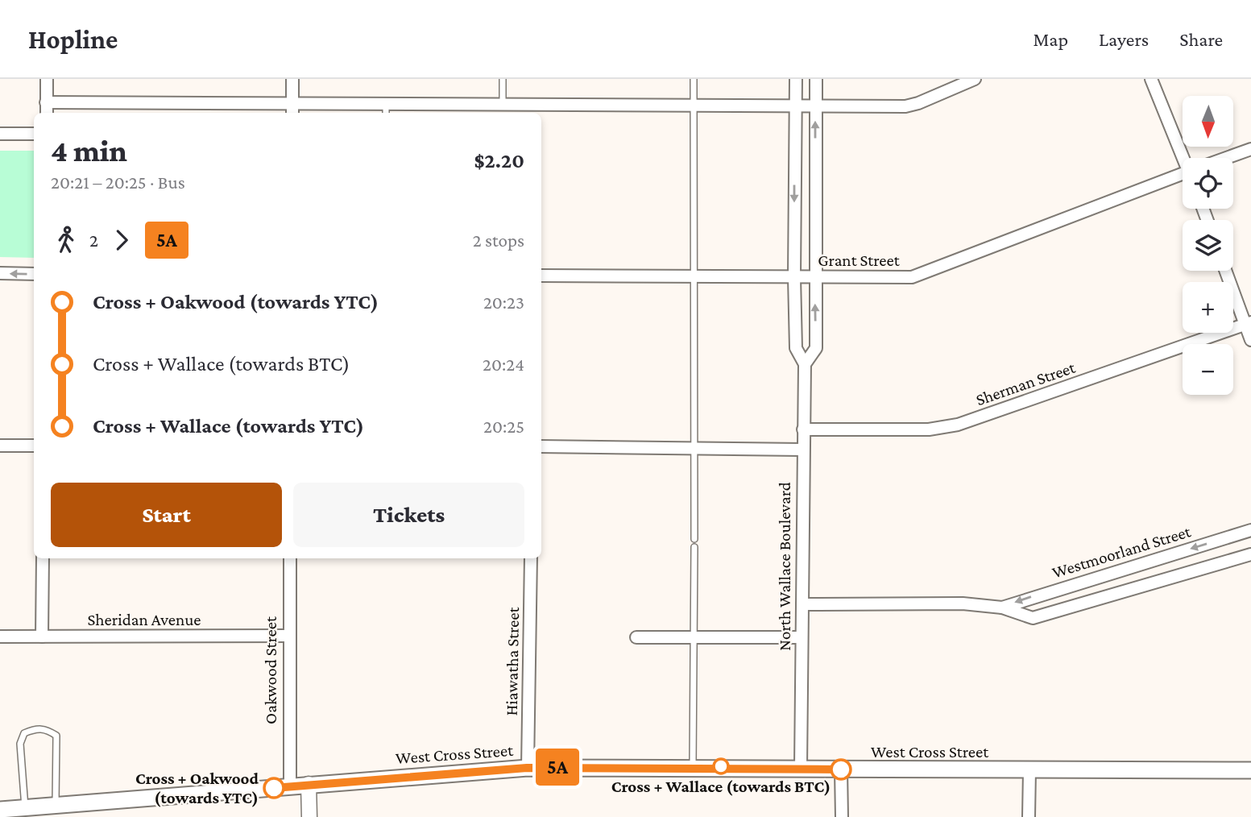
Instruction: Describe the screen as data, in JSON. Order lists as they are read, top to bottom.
{
  "streets": {
    "main road": ["West Cross Street"],
    "street": [
      "Grant Street",
      "Sherman Street",
      "Westmoorland Street",
      "North Wallace Boulevard",
      "Sheridan Avenue",
      "Hiawatha Street",
      "Oakwood Street"
    ]
  },
  "crossings": [
    ["Grant Street", "North Wallace Boulevard"],
    ["Sherman Street", "North Wallace Boulevard"],
    ["Westmoorland Street", "North Wallace Boulevard"],
    ["North Wallace Boulevard", "West Cross Street"],
    ["Sheridan Avenue", "Oakwood Street"],
    ["Hiawatha Street", "West Cross Street"],
    ["Oakwood Street", "West Cross Street"]
  ],
  "places": ["Cross + Wallace (towards BTC)", "Cross + Oakwood (towards YTC)"],
  "lines": ["bus line 5A"],
  "north": "bottom",
  "page": {
    "header": "Hopline",
    "nav": ["Map", "Layers", "Share"],
    "on_map": "5A",
    "map_buttons": ["+", "−"],
    "heading": ["4 min", "20:21 – 20:25 · Bus", "$2.20"],
    "legs": ["2", "5A", "2 stops"],
    "list": [
      {
        "name": "Cross + Oakwood (towards YTC)",
        "value": "20:23"
      },
      {
        "name": "Cross + Wallace (towards BTC)",
        "value": "20:24"
      },
      {
        "name": "Cross + Wallace (towards YTC)",
        "value": "20:25"
      }
    ],
    "buttons": ["Start", "Tickets"]
  }
}
